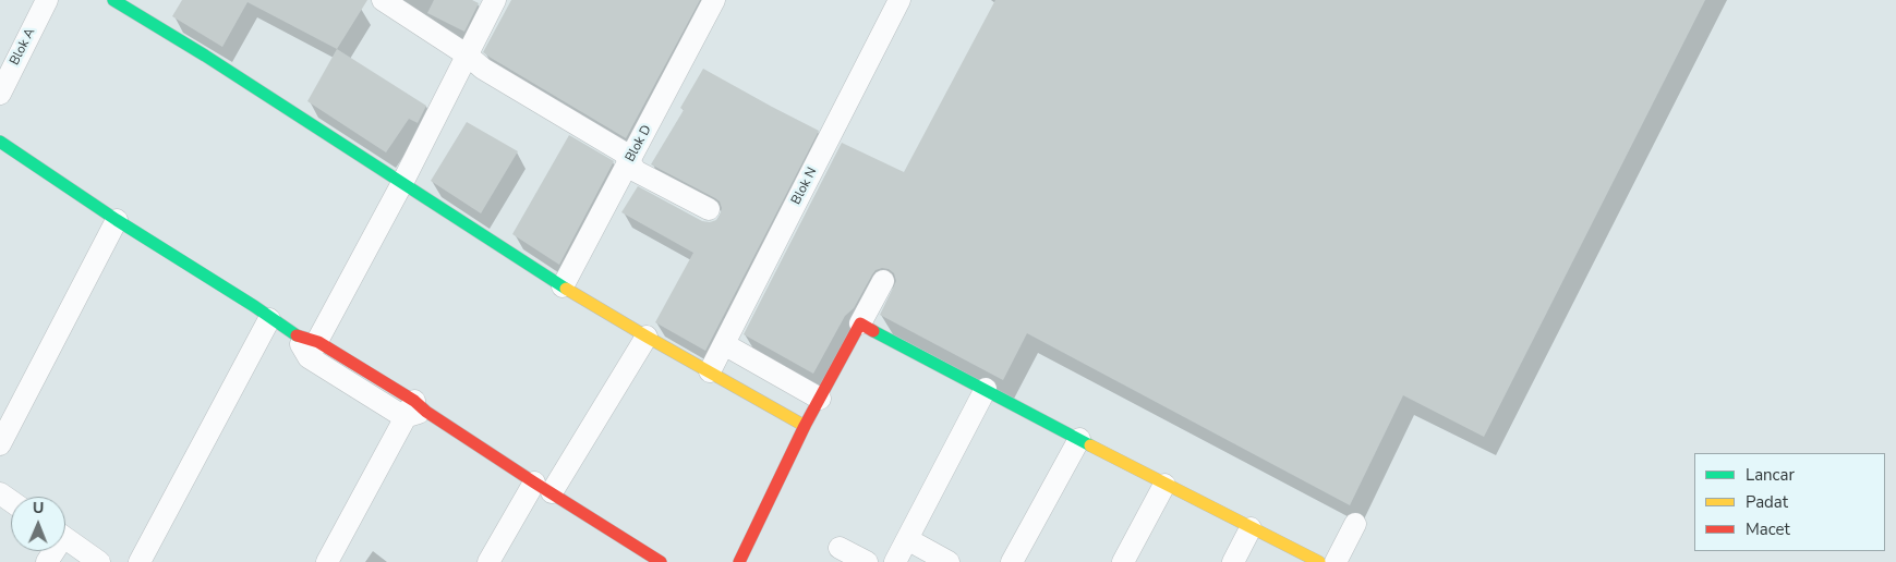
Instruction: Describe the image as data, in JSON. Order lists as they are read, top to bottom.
{
  "streets": {
    "street": ["Blok A", "Blok D", "Blok N"]
  },
  "legend": ["Lancar", "Padat", "Macet"],
  "north": "top"
}
